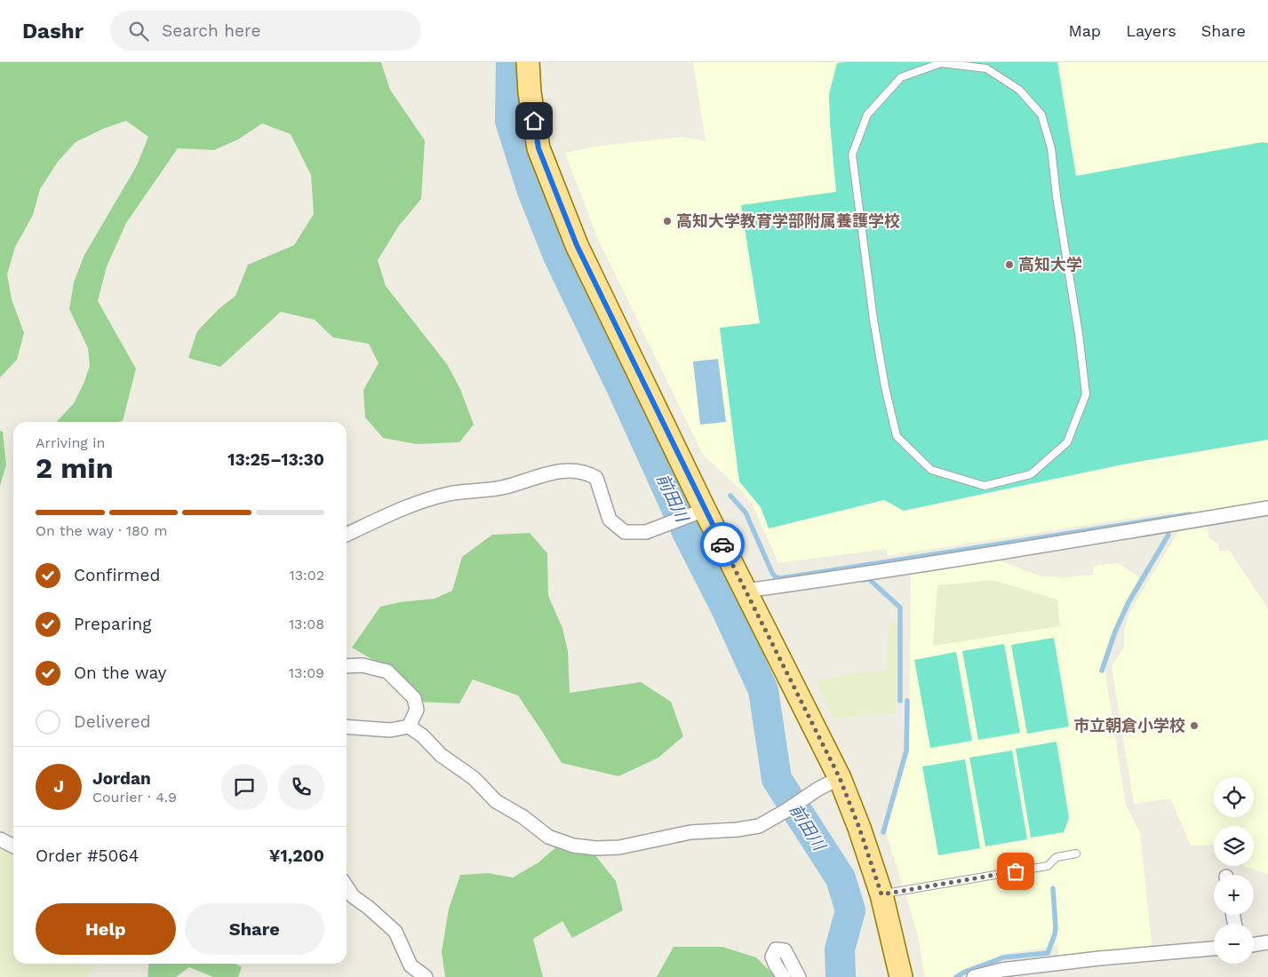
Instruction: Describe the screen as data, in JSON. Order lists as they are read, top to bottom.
{
  "water": ["前田川"],
  "places": ["高知大学教育学部附属養護学校", "高知大学", "市立朝倉小学校"],
  "page": {
    "header": "Dashr",
    "search": "Search here",
    "nav": ["Map", "Layers", "Share"],
    "heading": ["2 min", "Arriving in", "13:25–13:30"],
    "panel": [
      "Jordan",
      "Courier · 4.9",
      "Order #5064",
      "¥1,200"
    ],
    "bar": "On the way · 180 m",
    "list": [
      ["Confirmed", "13:02"],
      ["Preparing", "13:08"],
      ["On the way", "13:09"],
      "Delivered"
    ],
    "round": "J",
    "map_buttons": ["+", "−"],
    "buttons": ["Help", "Share"]
  }
}
